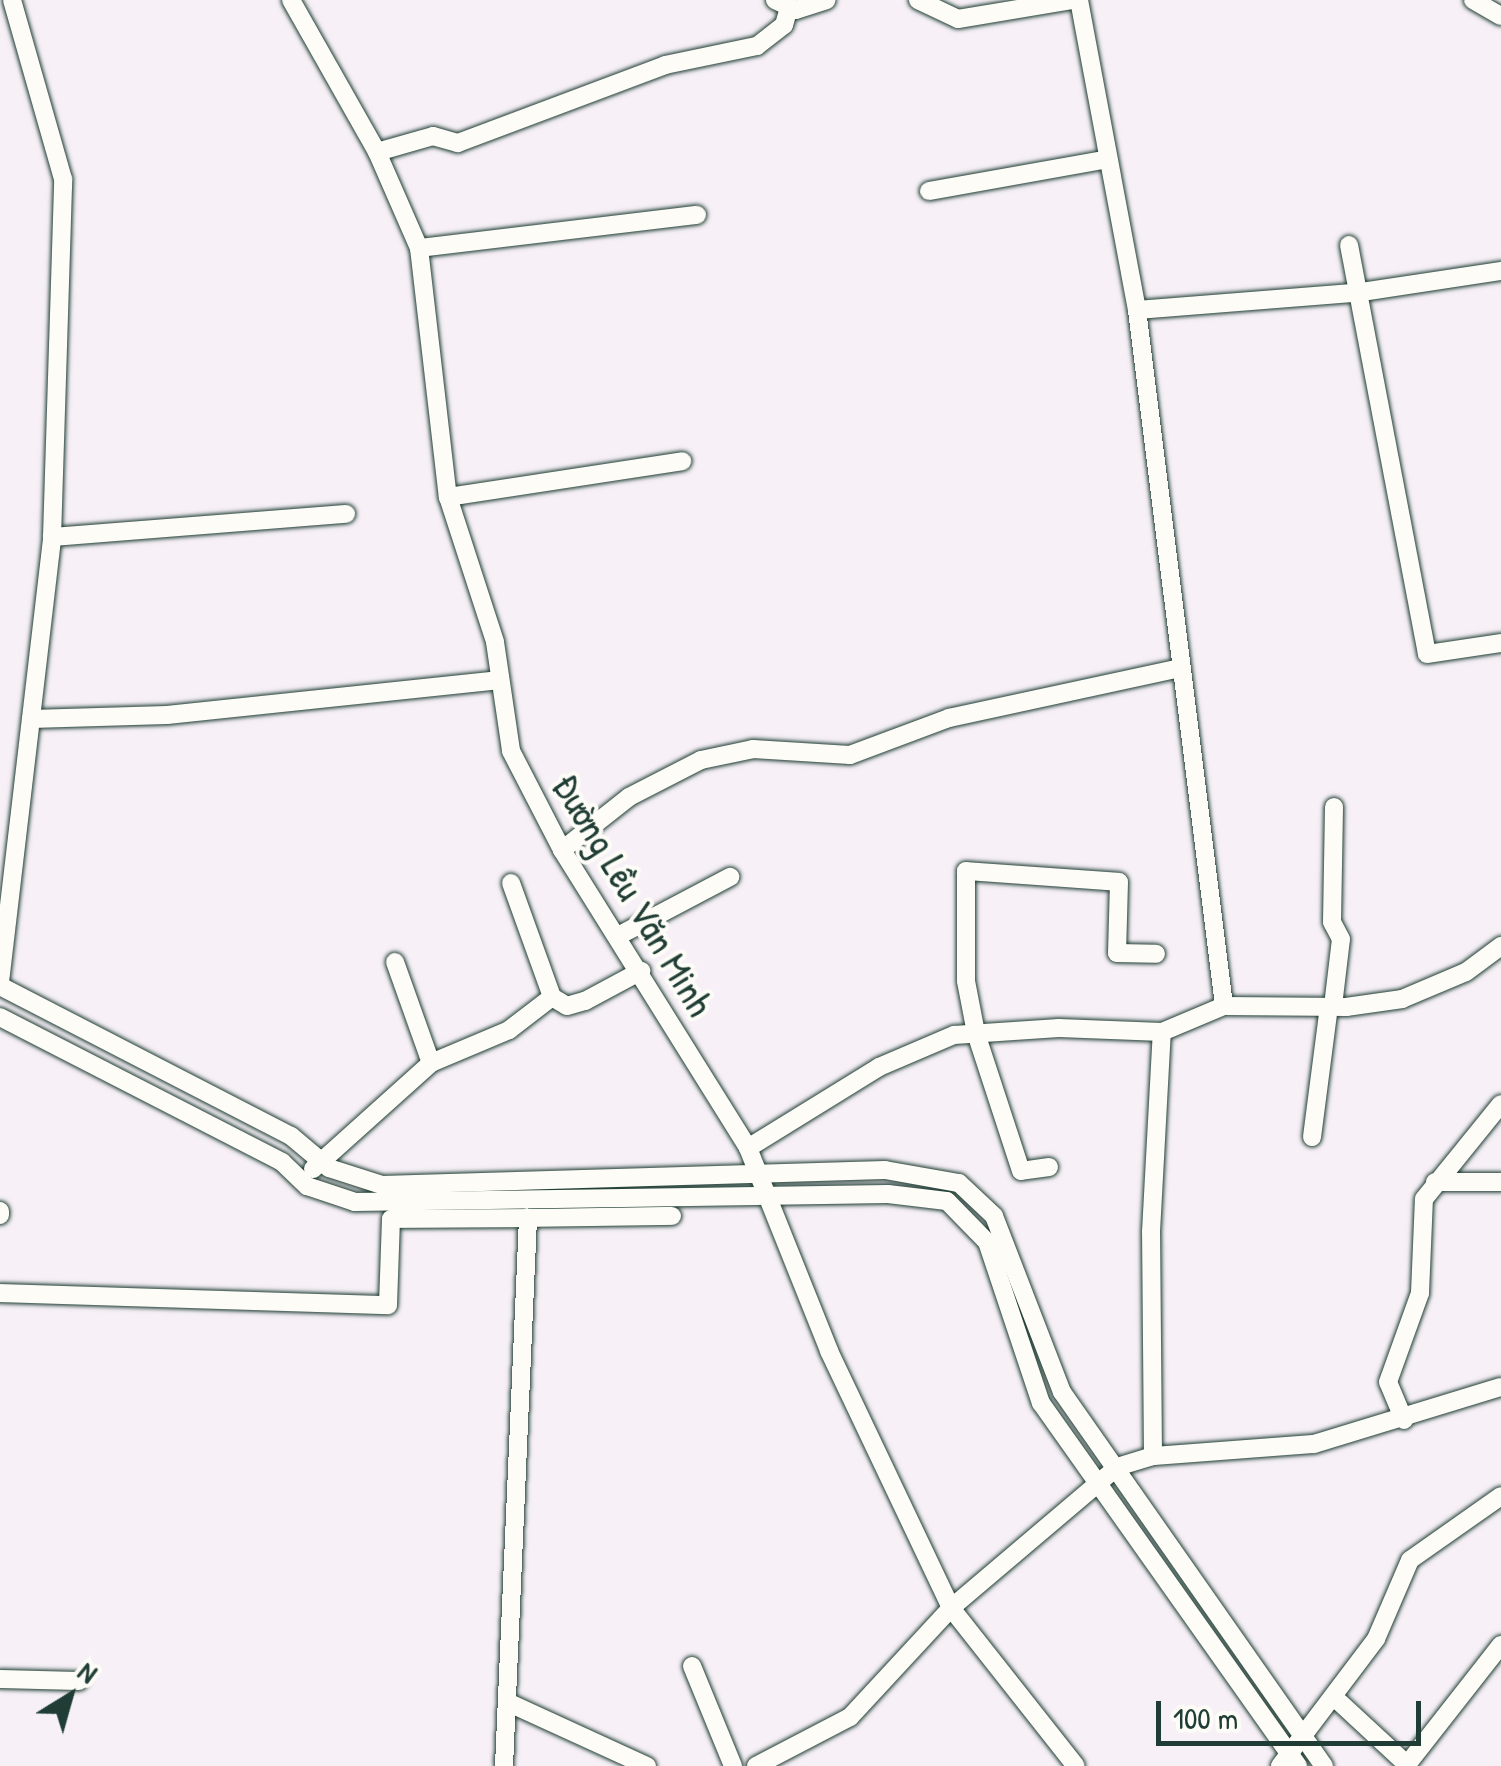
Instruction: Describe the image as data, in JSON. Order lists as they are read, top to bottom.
{
  "streets": {
    "street": ["Đường Lều Văn Minh"]
  },
  "scale_bar": "100 m",
  "north": "top right"
}
